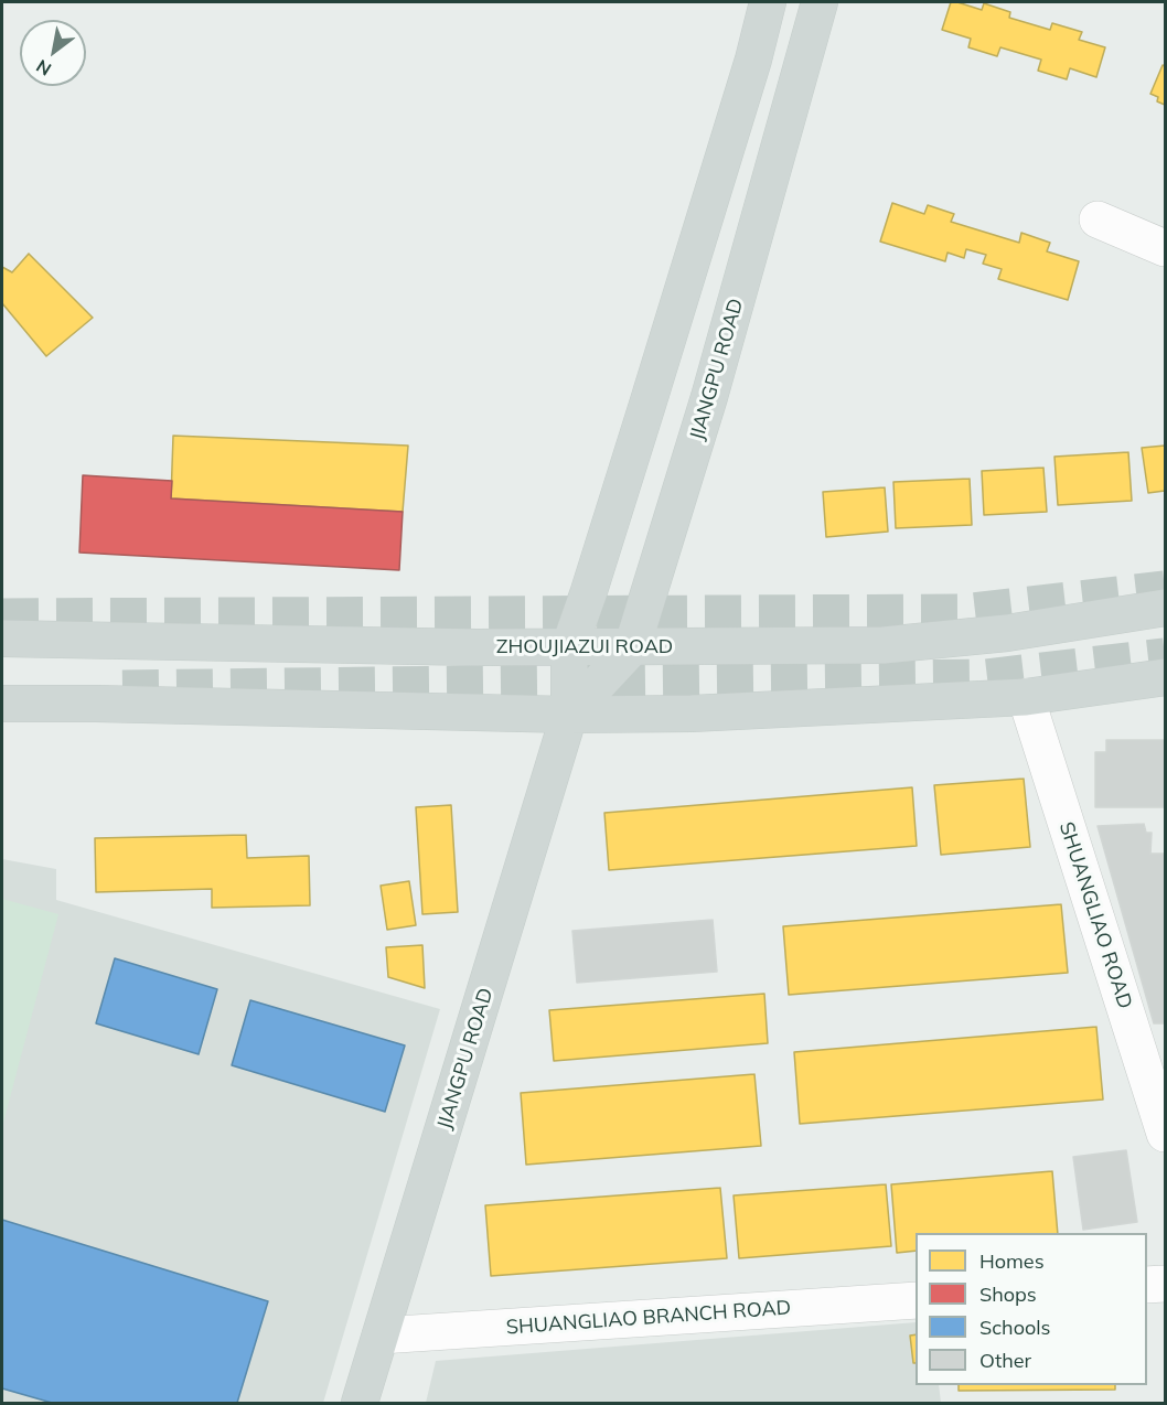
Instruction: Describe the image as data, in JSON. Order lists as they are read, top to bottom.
{
  "streets": {
    "main road": ["JIANGPU ROAD", "ZHOUJIAZUI ROAD"],
    "street": ["SHUANGLIAO ROAD", "SHUANGLIAO BRANCH ROAD"]
  },
  "crossings": [
    ["JIANGPU ROAD", "ZHOUJIAZUI ROAD"],
    ["JIANGPU ROAD", "SHUANGLIAO BRANCH ROAD"]
  ],
  "legend": [
    "Homes",
    "Shops",
    "Schools",
    "Other"
  ],
  "north": "bottom left"
}
